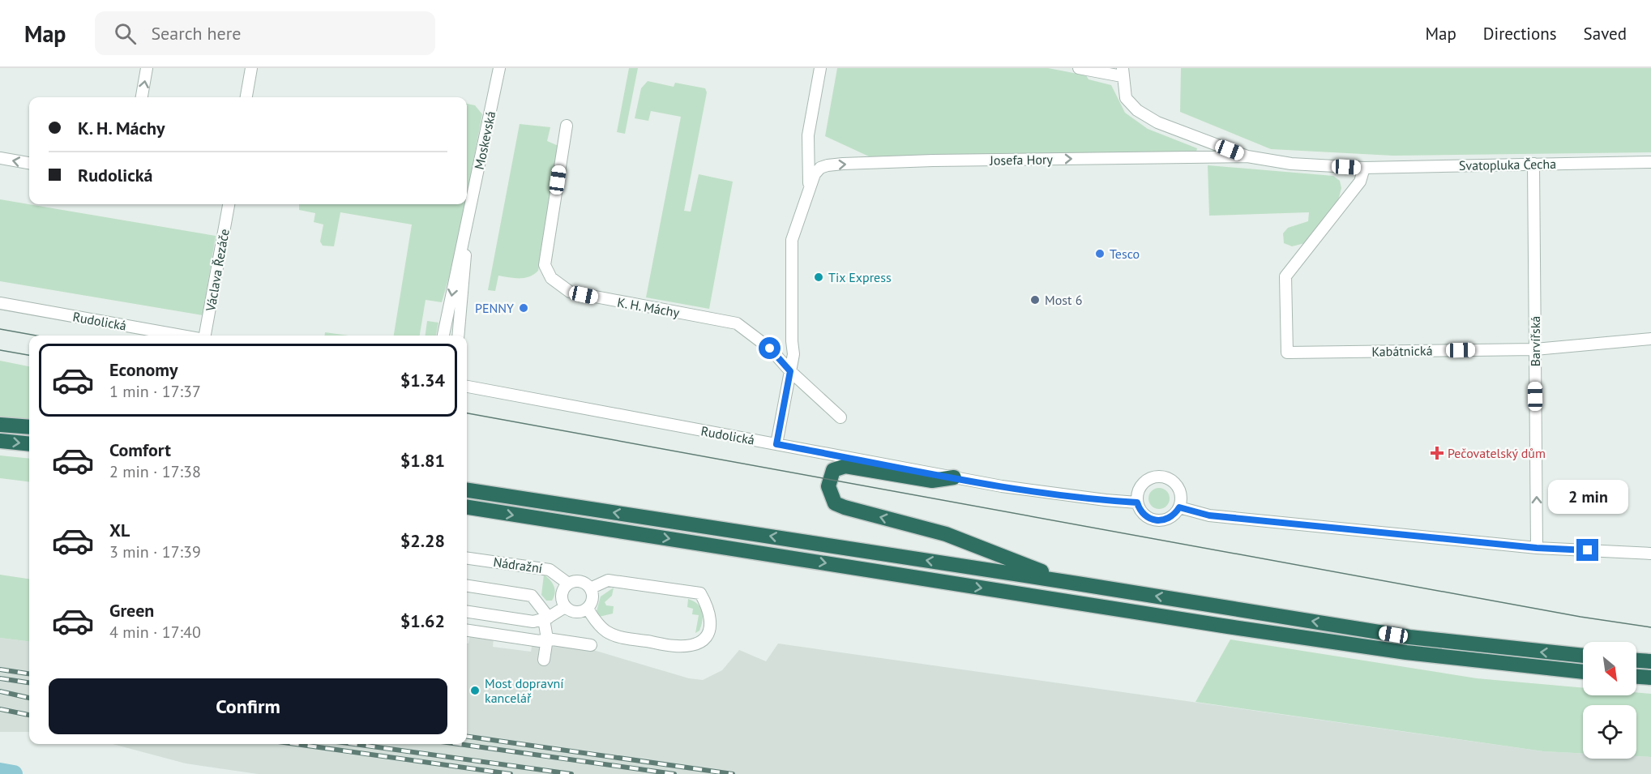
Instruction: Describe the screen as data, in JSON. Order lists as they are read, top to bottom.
{
  "streets": {
    "street": [
      "Moskevská",
      "Josefa Hory",
      "Svatopluka Čecha",
      "Václava Řezáče",
      "K. H. Máchy",
      "Rudolická",
      "Barvířská",
      "Kabátnická",
      "Nádražní"
    ]
  },
  "crossings": [
    ["Josefa Hory", "Svatopluka Čecha"],
    ["Josefa Hory", "K. H. Máchy"],
    ["Josefa Hory", "Rudolická"],
    ["Svatopluka Čecha", "Barvířská"],
    ["Svatopluka Čecha", "Kabátnická"],
    ["Barvířská", "Kabátnická"]
  ],
  "one_way": ["Josefa Hory", "Barvířská"],
  "places": {
    "other": [
      "Tesco",
      "Tix Express",
      "Most 6",
      "PENNY",
      "Most dopravní kancelář"
    ],
    "health": ["Pečovatelský dům"]
  },
  "north": "bottom right",
  "page": {
    "header": "Map",
    "search": "Search here",
    "nav": ["Map", "Directions", "Saved"],
    "banner": ["K. H. Máchy", "Rudolická"],
    "list": [
      {
        "name": "Economy",
        "note": "1 min · 17:37",
        "value": "$1.34"
      },
      {
        "name": "Comfort",
        "note": "2 min · 17:38",
        "value": "$1.81"
      },
      {
        "name": "XL",
        "note": "3 min · 17:39",
        "value": "$2.28"
      },
      {
        "name": "Green",
        "note": "4 min · 17:40",
        "value": "$1.62"
      }
    ],
    "bubble": "2 min",
    "buttons": "Confirm"
  }
}
